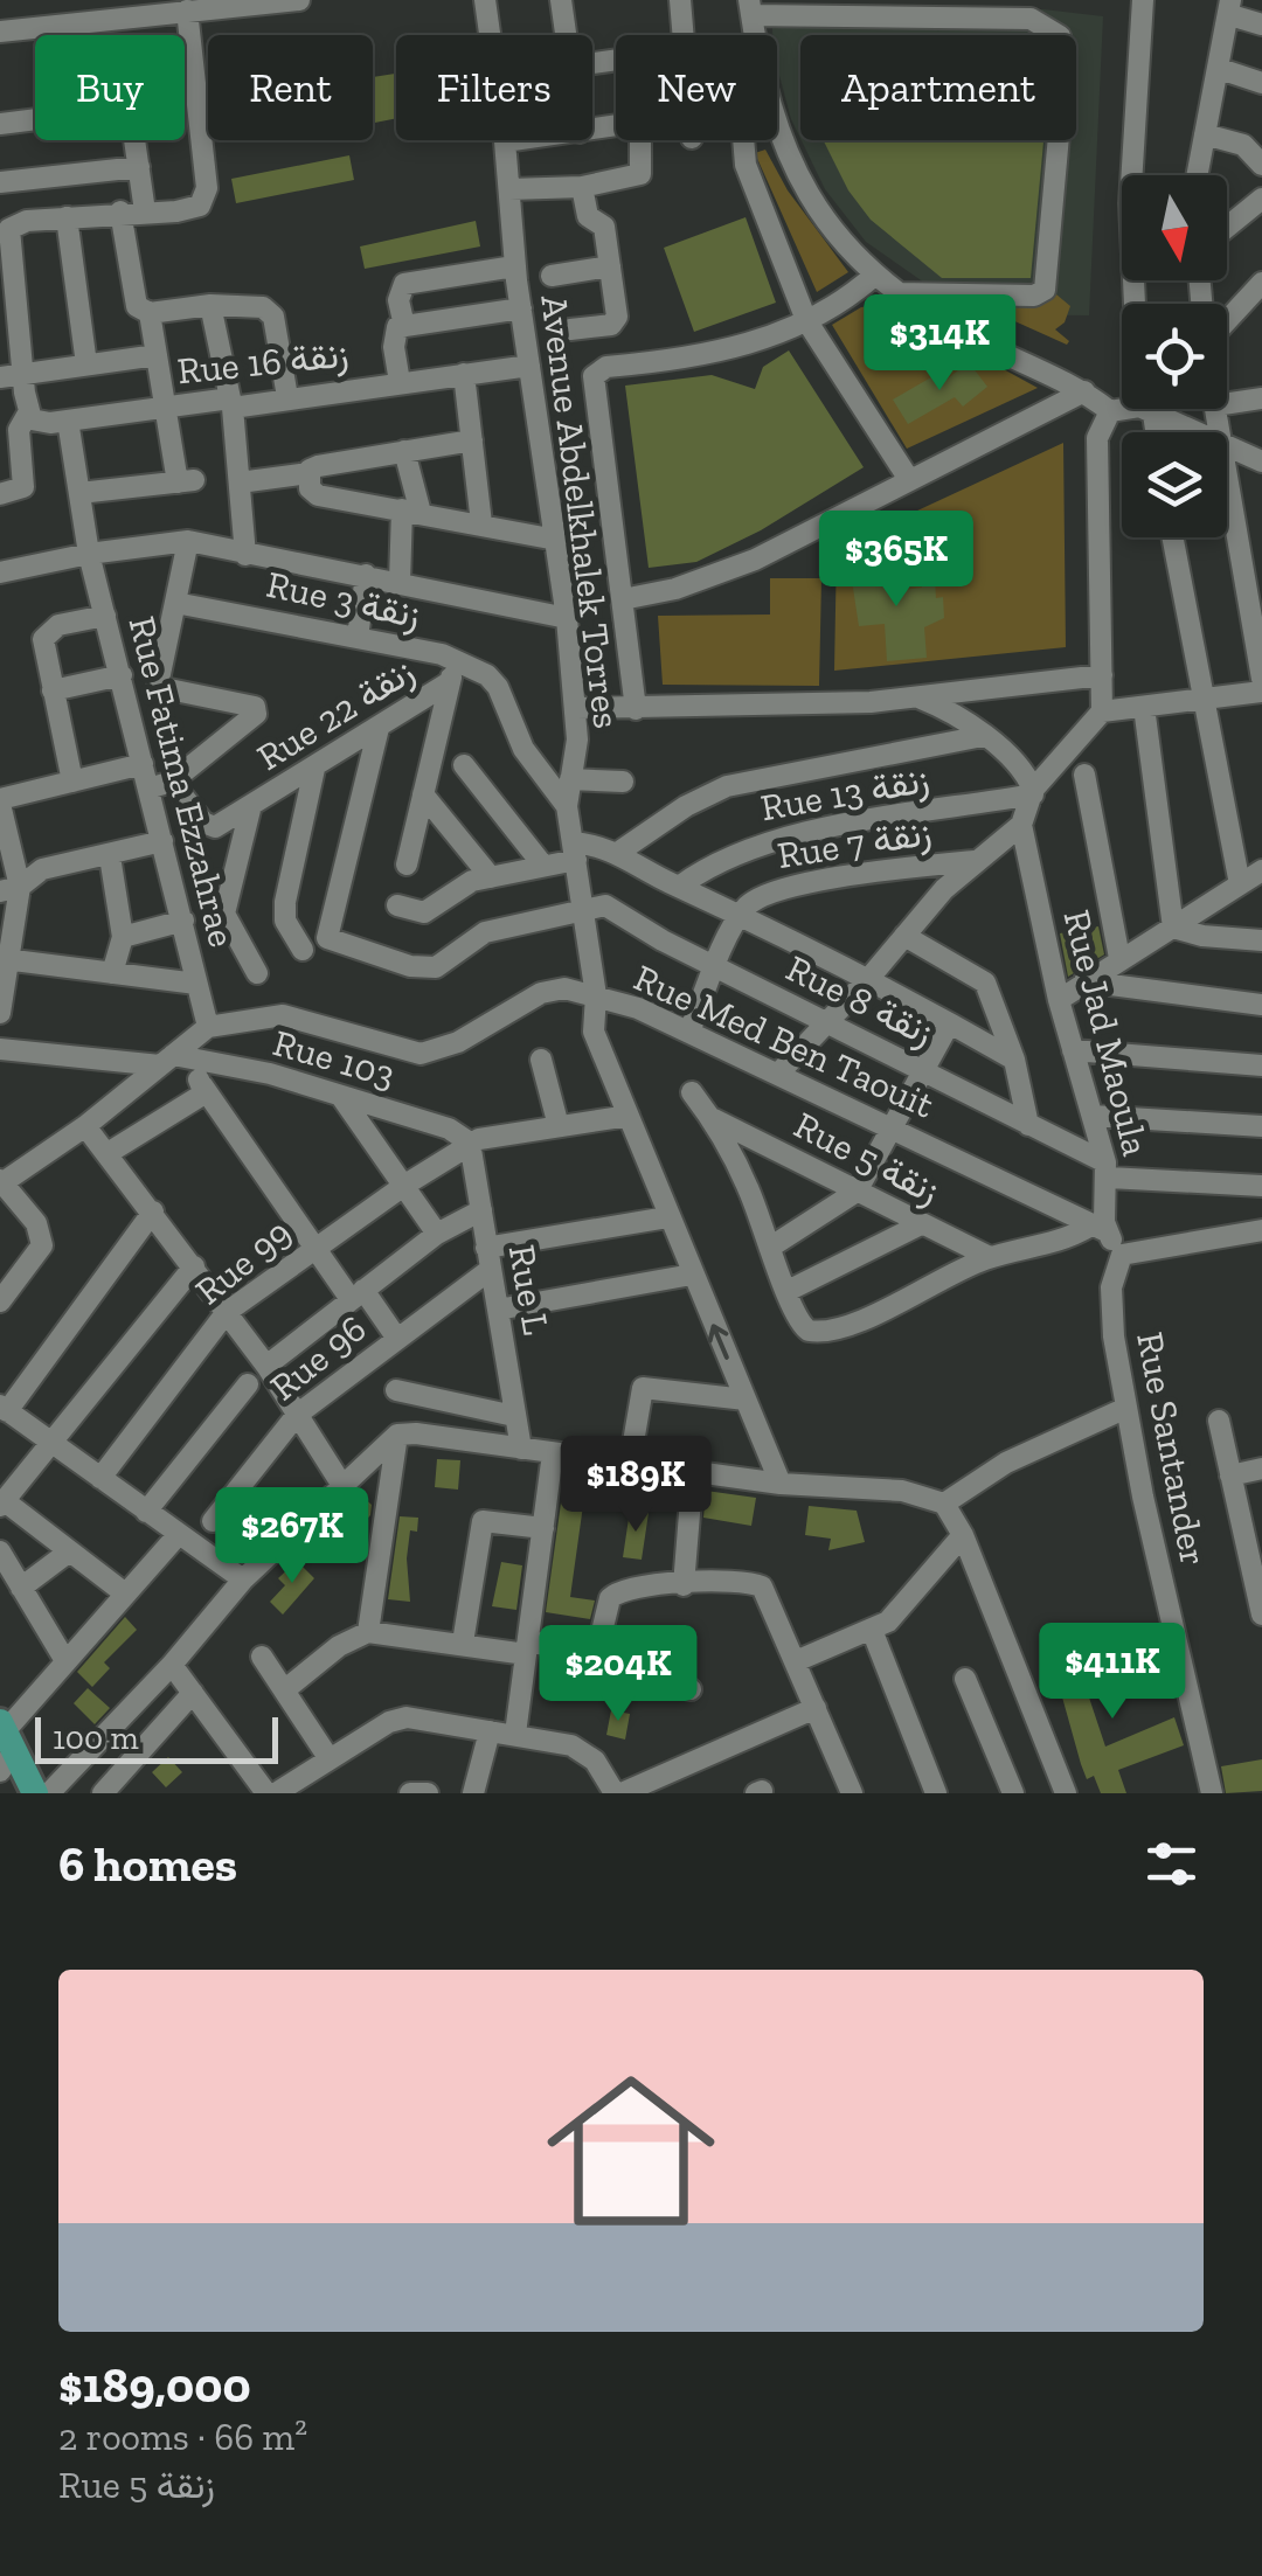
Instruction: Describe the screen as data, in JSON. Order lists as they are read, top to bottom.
{
  "streets": {
    "street": [
      "Rue 16 زنقة",
      "Avenue Abdelkhalek Torres",
      "Rue 3 زنقة",
      "Rue 22 زنقة",
      "Rue Fatima Ezzahrae",
      "Rue 13 زنقة",
      "Rue 7 زنقة",
      "Rue 8 زنقة",
      "Rue Jad Maoula",
      "Rue Med Ben Taouit",
      "Rue 103",
      "Rue 5 زنقة",
      "Rue 99",
      "Rue L",
      "Rue 96",
      "Rue Santander"
    ]
  },
  "crossings": [
    ["Rue 16 زنقة", "Avenue Abdelkhalek Torres"],
    ["Rue 16 زنقة", "Rue Fatima Ezzahrae"],
    ["Avenue Abdelkhalek Torres", "Rue 3 زنقة"],
    ["Avenue Abdelkhalek Torres", "Rue 8 زنقة"],
    ["Avenue Abdelkhalek Torres", "Rue Med Ben Taouit"],
    ["Rue 3 زنقة", "Rue 22 زنقة"],
    ["Rue Fatima Ezzahrae", "Rue Med Ben Taouit"],
    ["Rue 7 زنقة", "Rue 8 زنقة"],
    ["Rue 7 زنقة", "Rue Med Ben Taouit"],
    ["Rue 8 زنقة", "Rue Jad Maoula"],
    ["Rue Jad Maoula", "Rue Med Ben Taouit"],
    ["Rue Med Ben Taouit", "Rue 103"],
    ["Rue 103", "Rue 99"],
    ["Rue 103", "Rue L"],
    ["Rue 99", "Rue L"],
    ["Rue L", "Rue 96"]
  ],
  "scale_bar": "100 m",
  "north": "bottom",
  "page": {
    "chip": [
      "Buy",
      "Rent",
      "Filters",
      "New",
      "Apartment"
    ],
    "price": [
      "$314K",
      "$365K",
      "$189K",
      "$267K",
      "$411K",
      "$204K"
    ],
    "scale": "100 m",
    "heading": "6 homes",
    "list": [
      {
        "name": "$189,000",
        "note": "2 rooms · 66 m² · Rue 5 زنقة"
      }
    ]
  }
}
